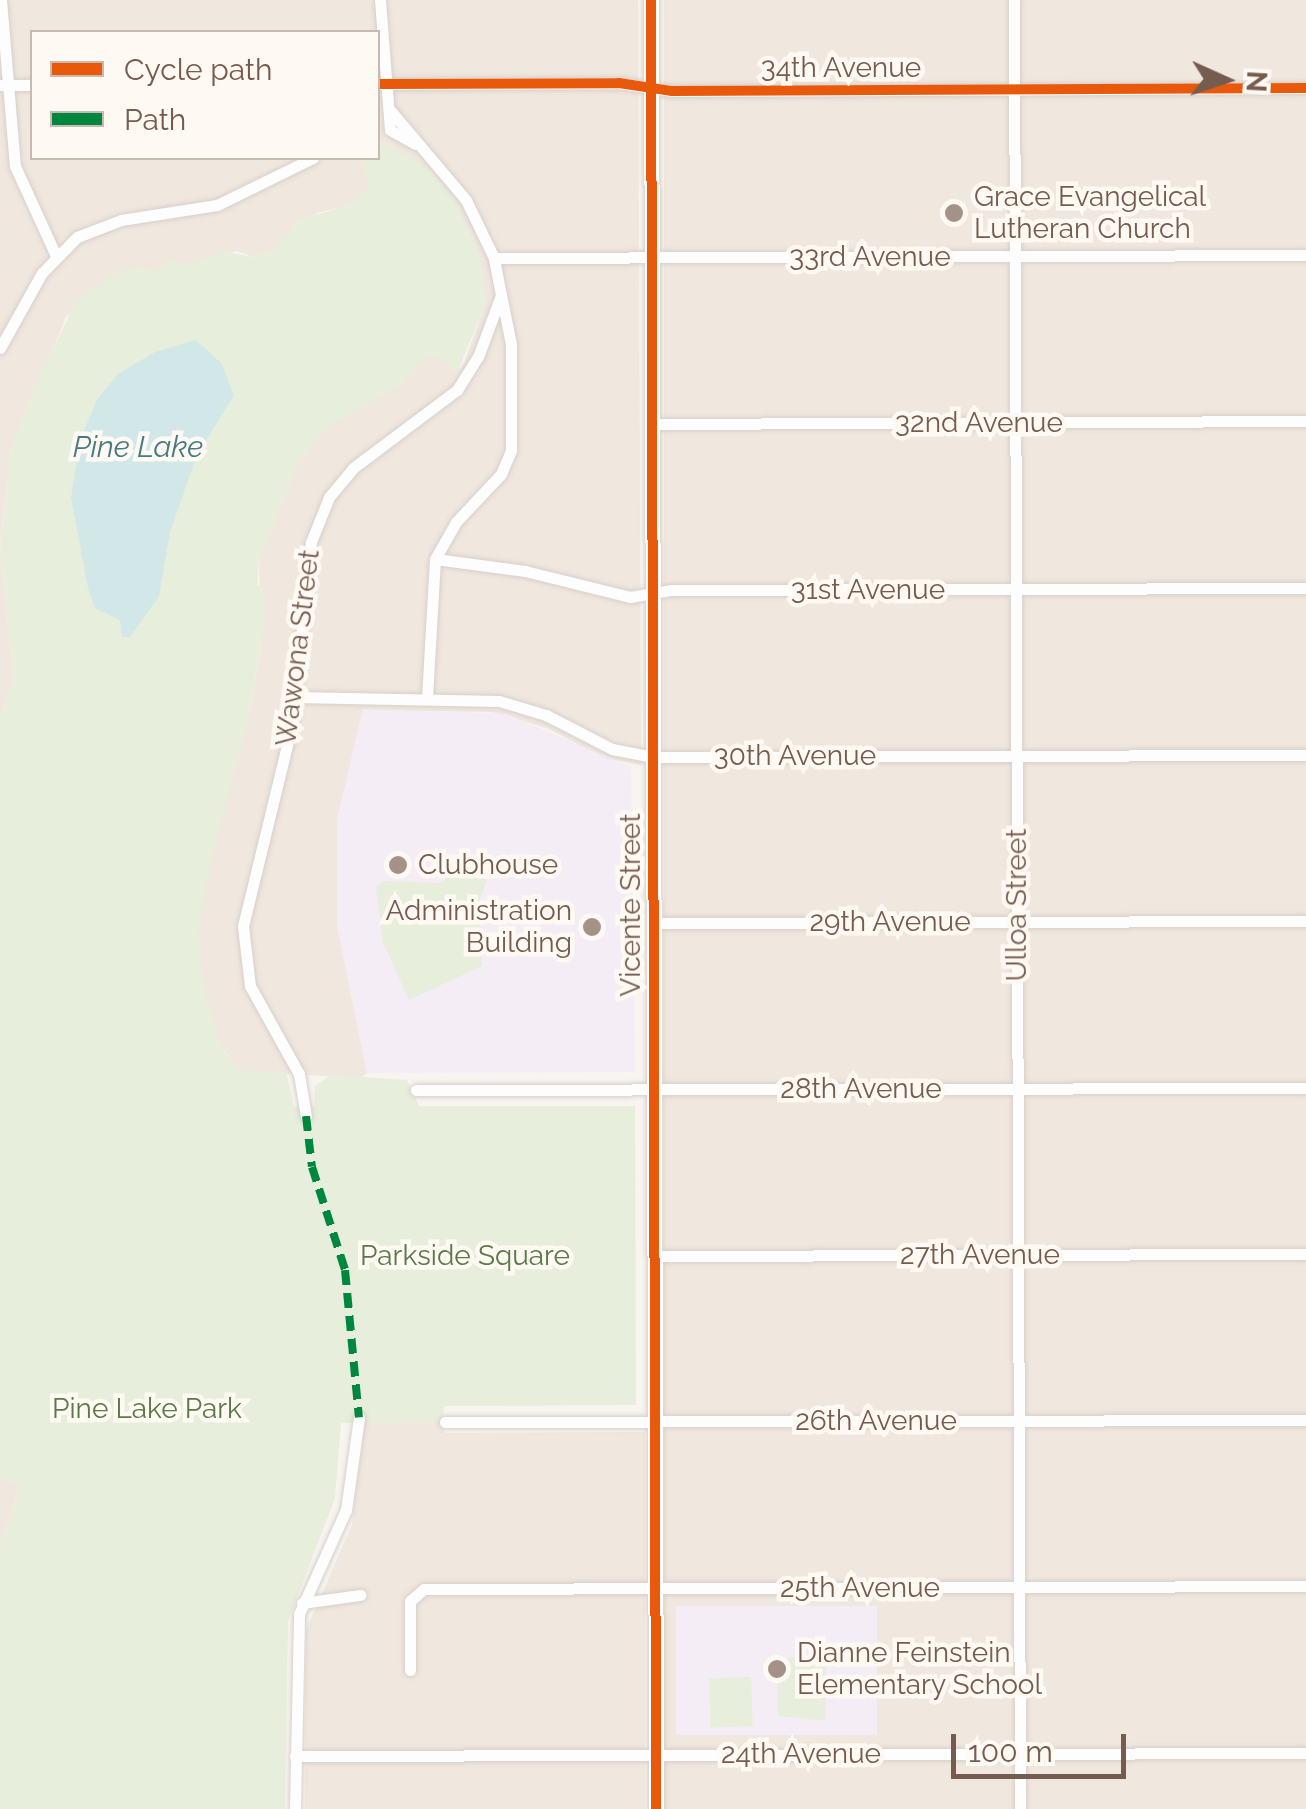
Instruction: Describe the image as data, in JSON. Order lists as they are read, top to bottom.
{
  "streets": {
    "street": [
      "34th Avenue",
      "33rd Avenue",
      "32nd Avenue",
      "31st Avenue",
      "Wawona Street",
      "30th Avenue",
      "Vicente Street",
      "Ulloa Street",
      "29th Avenue",
      "28th Avenue",
      "27th Avenue",
      "26th Avenue",
      "25th Avenue",
      "24th Avenue"
    ]
  },
  "crossings": [
    ["34th Avenue", "Vicente Street"],
    ["34th Avenue", "Ulloa Street"],
    ["33rd Avenue", "Vicente Street"],
    ["33rd Avenue", "Ulloa Street"],
    ["32nd Avenue", "Vicente Street"],
    ["32nd Avenue", "Ulloa Street"],
    ["31st Avenue", "Vicente Street"],
    ["31st Avenue", "Ulloa Street"],
    ["Wawona Street", "30th Avenue"],
    ["30th Avenue", "Vicente Street"],
    ["30th Avenue", "Ulloa Street"],
    ["Vicente Street", "29th Avenue"],
    ["Vicente Street", "28th Avenue"],
    ["Vicente Street", "27th Avenue"],
    ["Vicente Street", "26th Avenue"],
    ["Vicente Street", "25th Avenue"],
    ["Vicente Street", "24th Avenue"],
    ["Ulloa Street", "29th Avenue"],
    ["Ulloa Street", "28th Avenue"],
    ["Ulloa Street", "27th Avenue"],
    ["Ulloa Street", "26th Avenue"],
    ["Ulloa Street", "25th Avenue"],
    ["Ulloa Street", "24th Avenue"]
  ],
  "water": ["Pine Lake"],
  "parks": ["Parkside Square", "Pine Lake Park"],
  "places": [
    "Grace Evangelical Lutheran Church",
    "Clubhouse",
    "Administration Building",
    "Dianne Feinstein Elementary School"
  ],
  "legend": ["Cycle path", "Path"],
  "scale_bar": "100 m",
  "north": "right"
}
